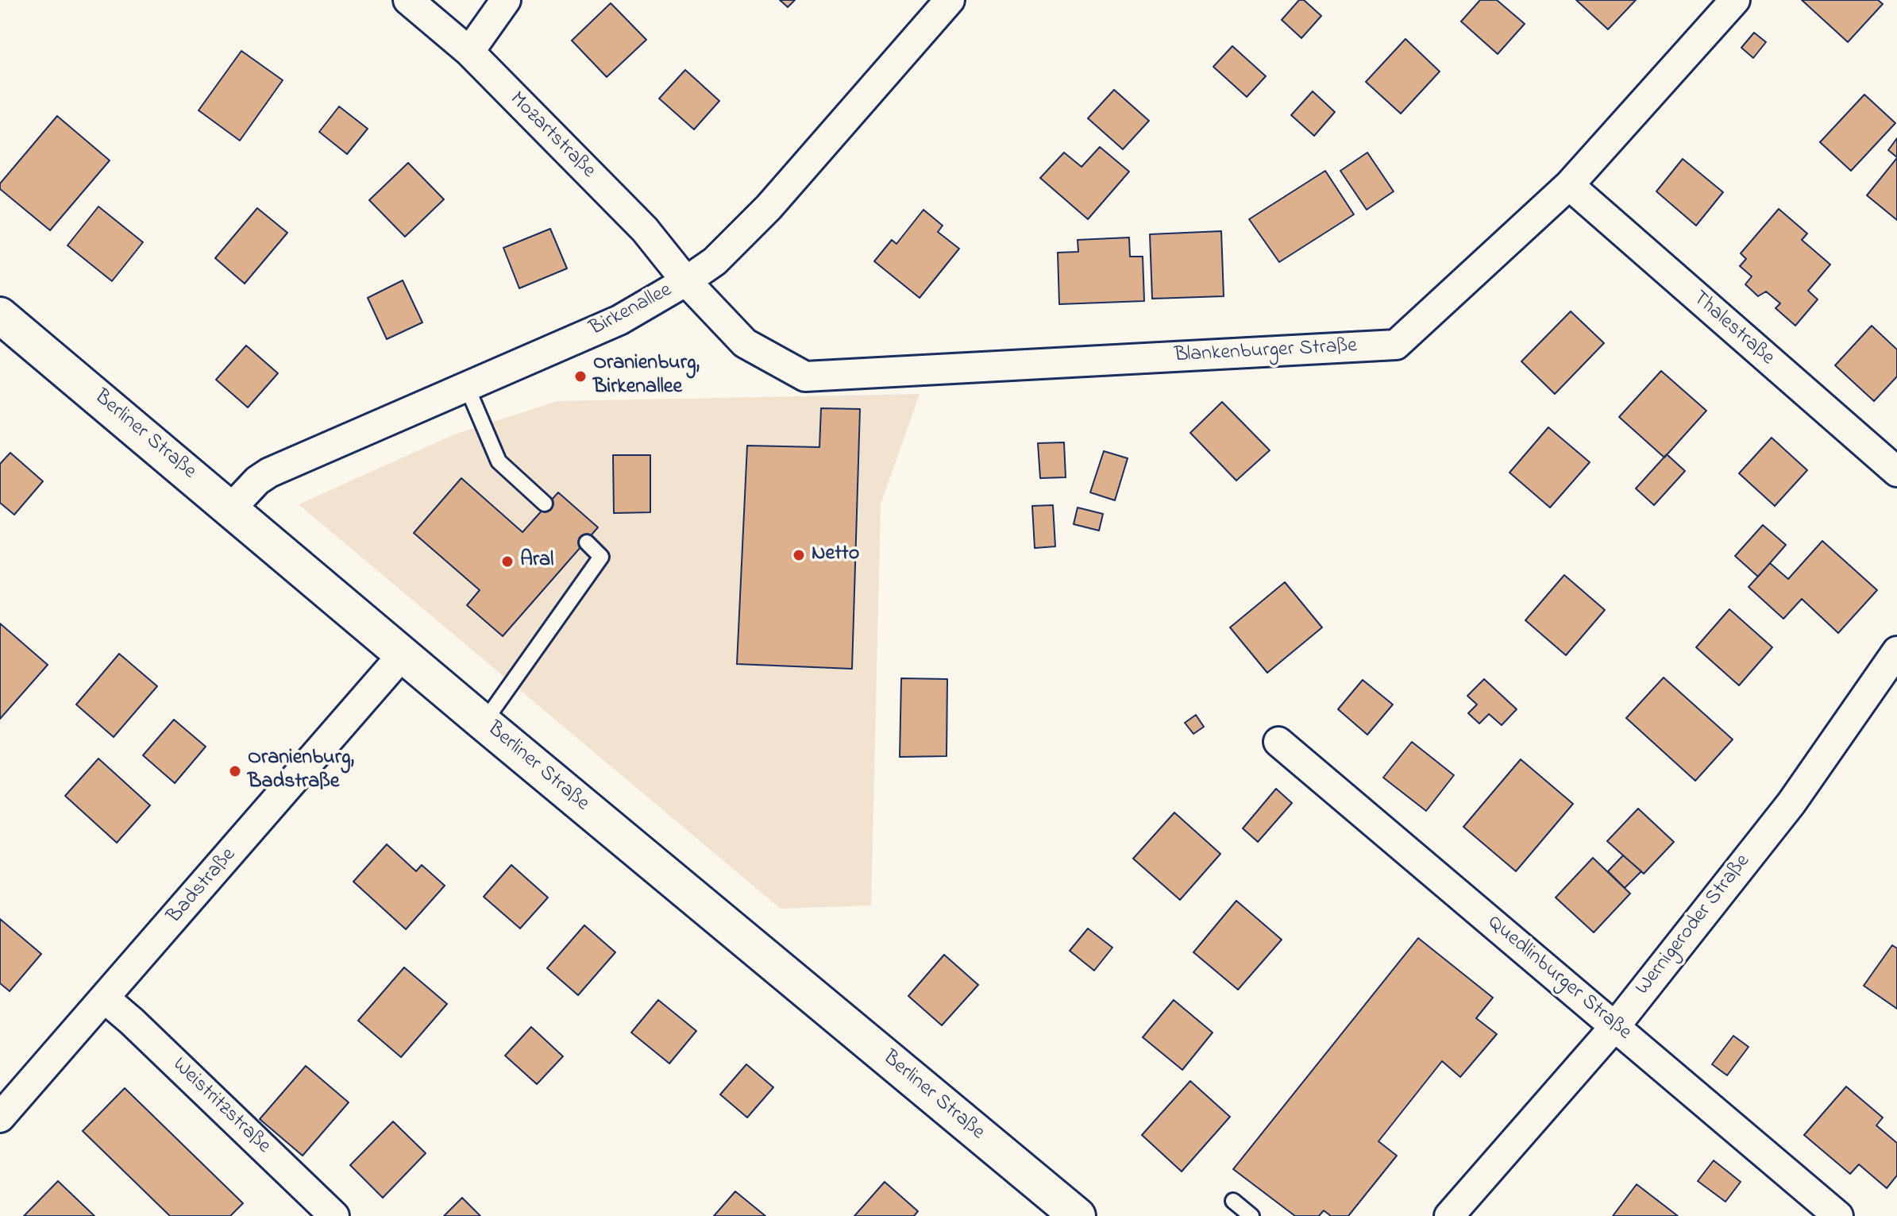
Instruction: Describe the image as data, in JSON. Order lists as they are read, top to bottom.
{
  "streets": {
    "main road": ["Berliner Straße"],
    "street": [
      "Mozartstraße",
      "Birkenallee",
      "Thalestraße",
      "Blankenburger Straße",
      "Badstraße",
      "Wernigeroder Straße",
      "Quedlinburger Straße",
      "Weistritzstraße"
    ]
  },
  "crossings": [
    ["Mozartstraße", "Birkenallee"],
    ["Mozartstraße", "Blankenburger Straße"],
    ["Birkenallee", "Blankenburger Straße"],
    ["Birkenallee", "Berliner Straße"],
    ["Thalestraße", "Blankenburger Straße"],
    ["Berliner Straße", "Badstraße"],
    ["Badstraße", "Weistritzstraße"],
    ["Wernigeroder Straße", "Quedlinburger Straße"]
  ],
  "places": [
    "Oranienburg, Birkenallee",
    "Netto",
    "Aral",
    "Oranienburg, Badstraße"
  ]
}
